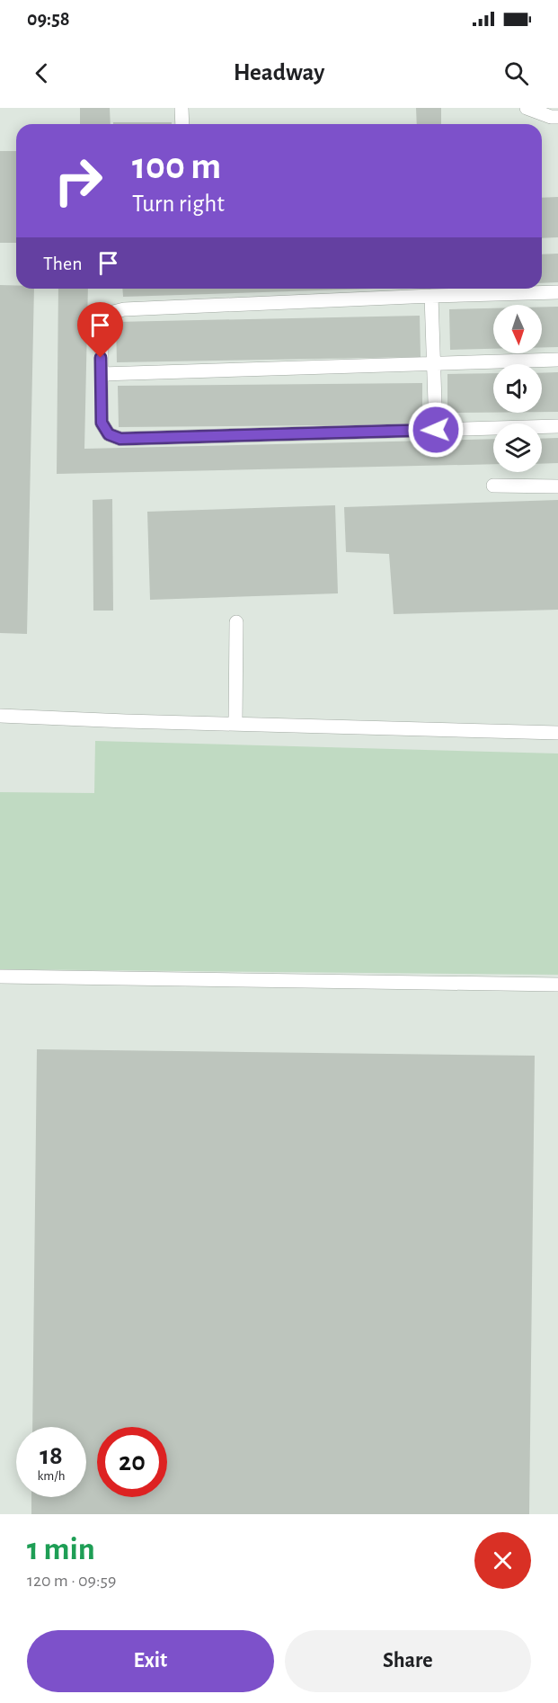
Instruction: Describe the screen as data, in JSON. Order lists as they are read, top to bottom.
{
  "north": "bottom",
  "page": {
    "status": "09:58",
    "header": "Headway",
    "turn": ["100 m", "Turn right"],
    "then": "Then",
    "speed": "18 km/h",
    "limit": "20",
    "heading": ["1 min", "120 m · 09:59"],
    "buttons": ["Exit", "Share"]
  }
}
